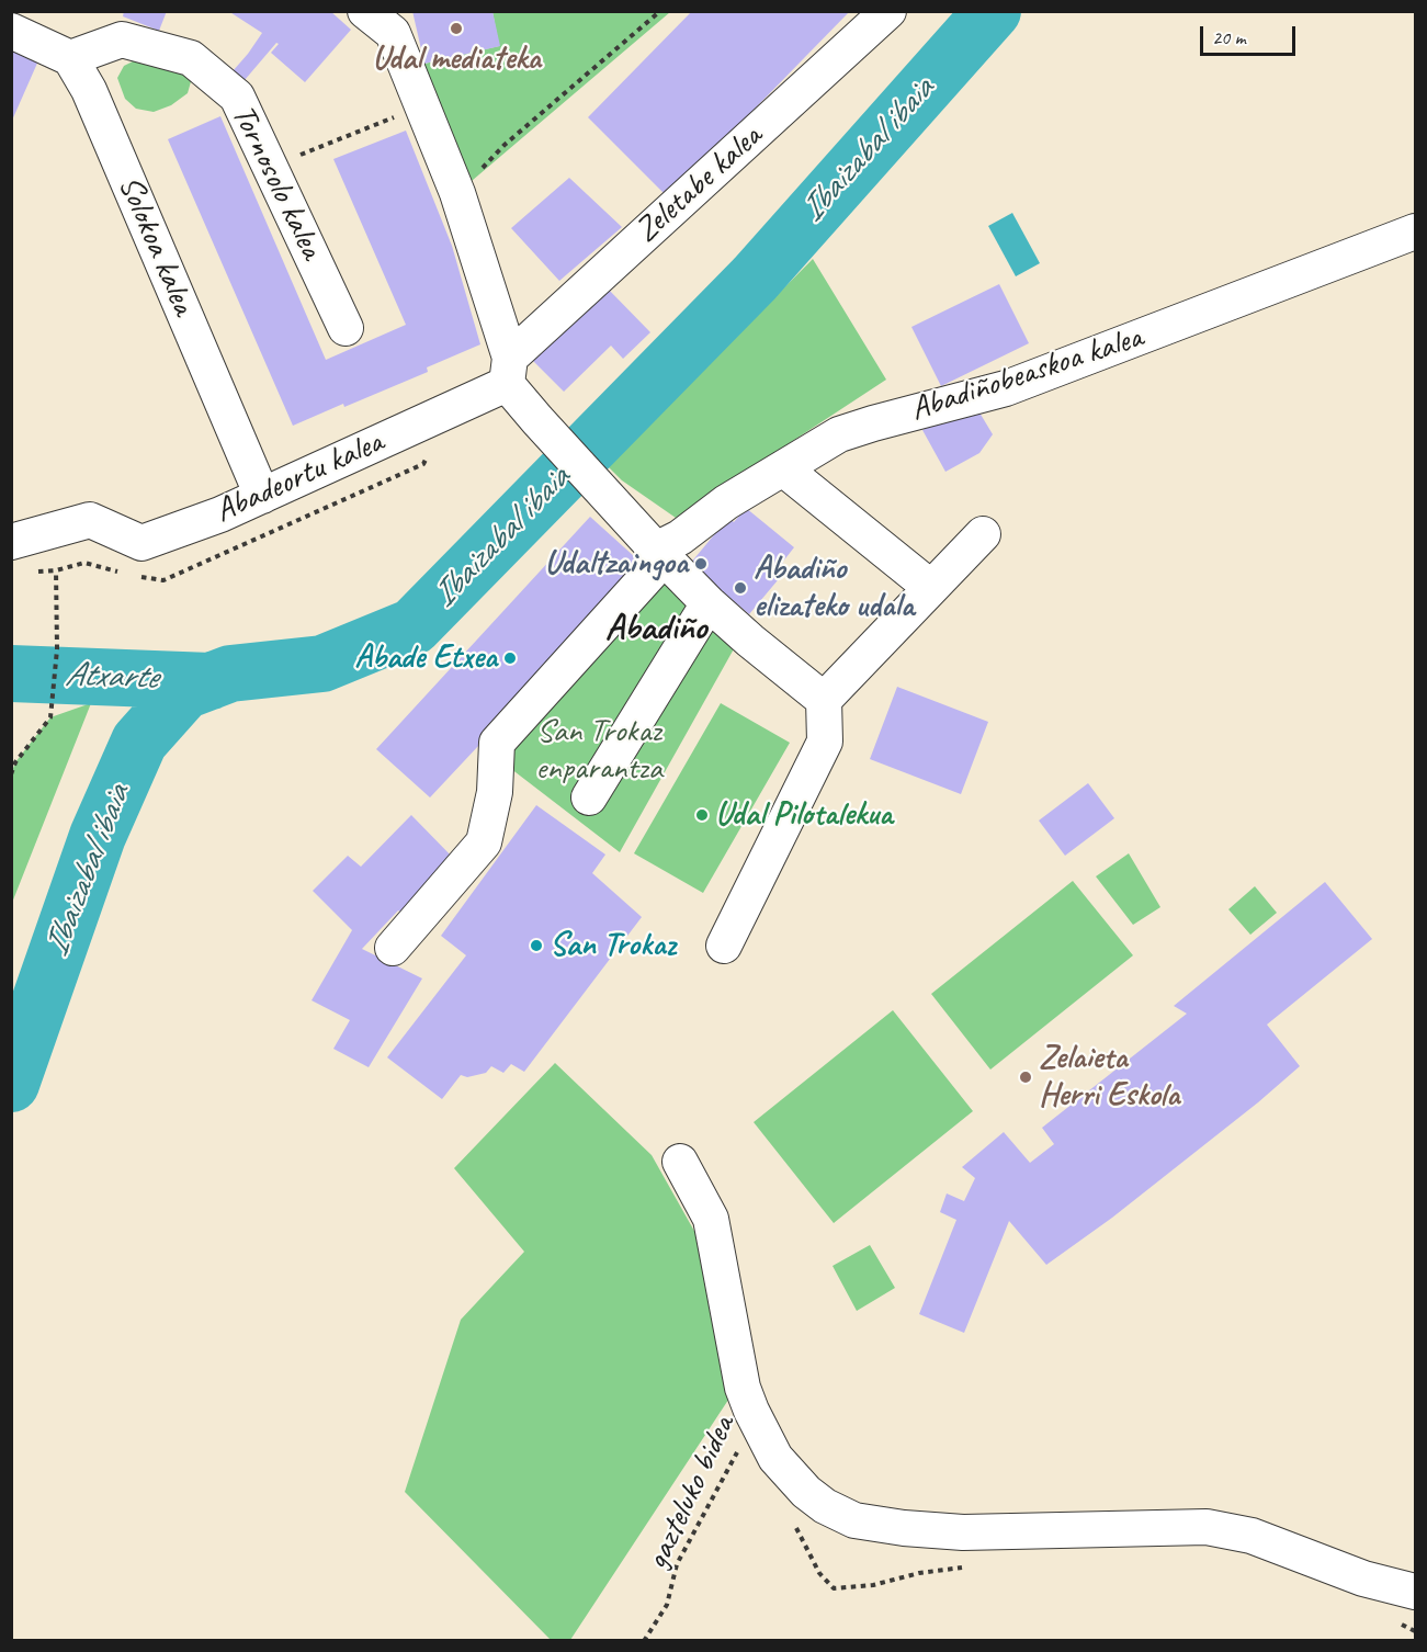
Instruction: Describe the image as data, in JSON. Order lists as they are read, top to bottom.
{
  "streets": {
    "street": [
      "Tornosolo kalea",
      "Zeletabe kalea",
      "Solokoa kalea",
      "Abadiñobeaskoa kalea",
      "Abadeortu kalea"
    ],
    "path": ["gazteluko bidea"]
  },
  "crossings": [
    ["Tornosolo kalea", "Solokoa kalea"],
    ["Zeletabe kalea", "Abadeortu kalea"],
    ["Solokoa kalea", "Abadeortu kalea"]
  ],
  "districts": ["Abadiño"],
  "water": ["Ibaizabal ibaia", "Atxarte"],
  "parks": ["San Trokaz enparantza"],
  "places": [
    "Udal mediateka",
    "Udaltzaingoa",
    "Abadiño elizateko udala",
    "Abade Etxea",
    "Udal Pilotalekua",
    "San Trokaz",
    "Zelaieta Herri Eskola"
  ],
  "scale_bar": "20 m"
}
